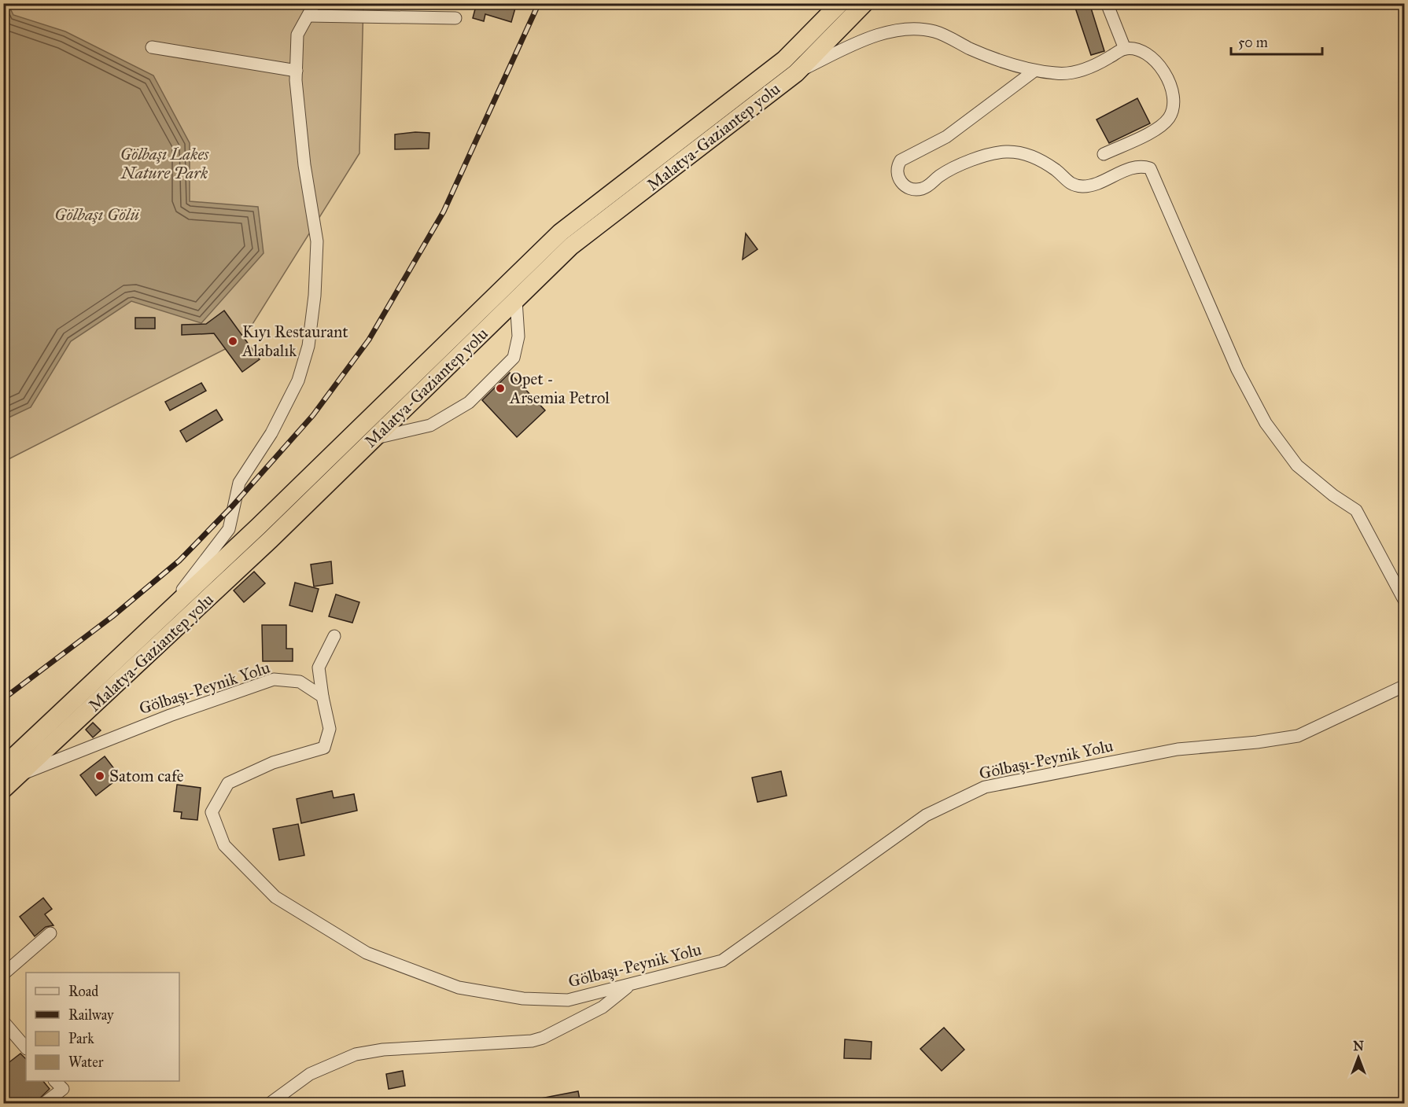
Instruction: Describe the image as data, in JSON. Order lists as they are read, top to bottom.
{
  "streets": {
    "highway": ["Malatya-Gaziantep yolu"],
    "street": ["Gölbaşı-Peynik Yolu"]
  },
  "crossings": [
    ["Malatya-Gaziantep yolu", "Gölbaşı-Peynik Yolu"]
  ],
  "water": ["Gölbaşı Gölü"],
  "parks": ["Gölbaşı Lakes Nature Park"],
  "places": ["Kıyı Restaurant Alabalık", "Opet - Arsemia Petrol", "Satom cafe"],
  "legend": [
    "Road",
    "Railway",
    "Park",
    "Water"
  ],
  "scale_bar": "50 m",
  "north": "top"
}
